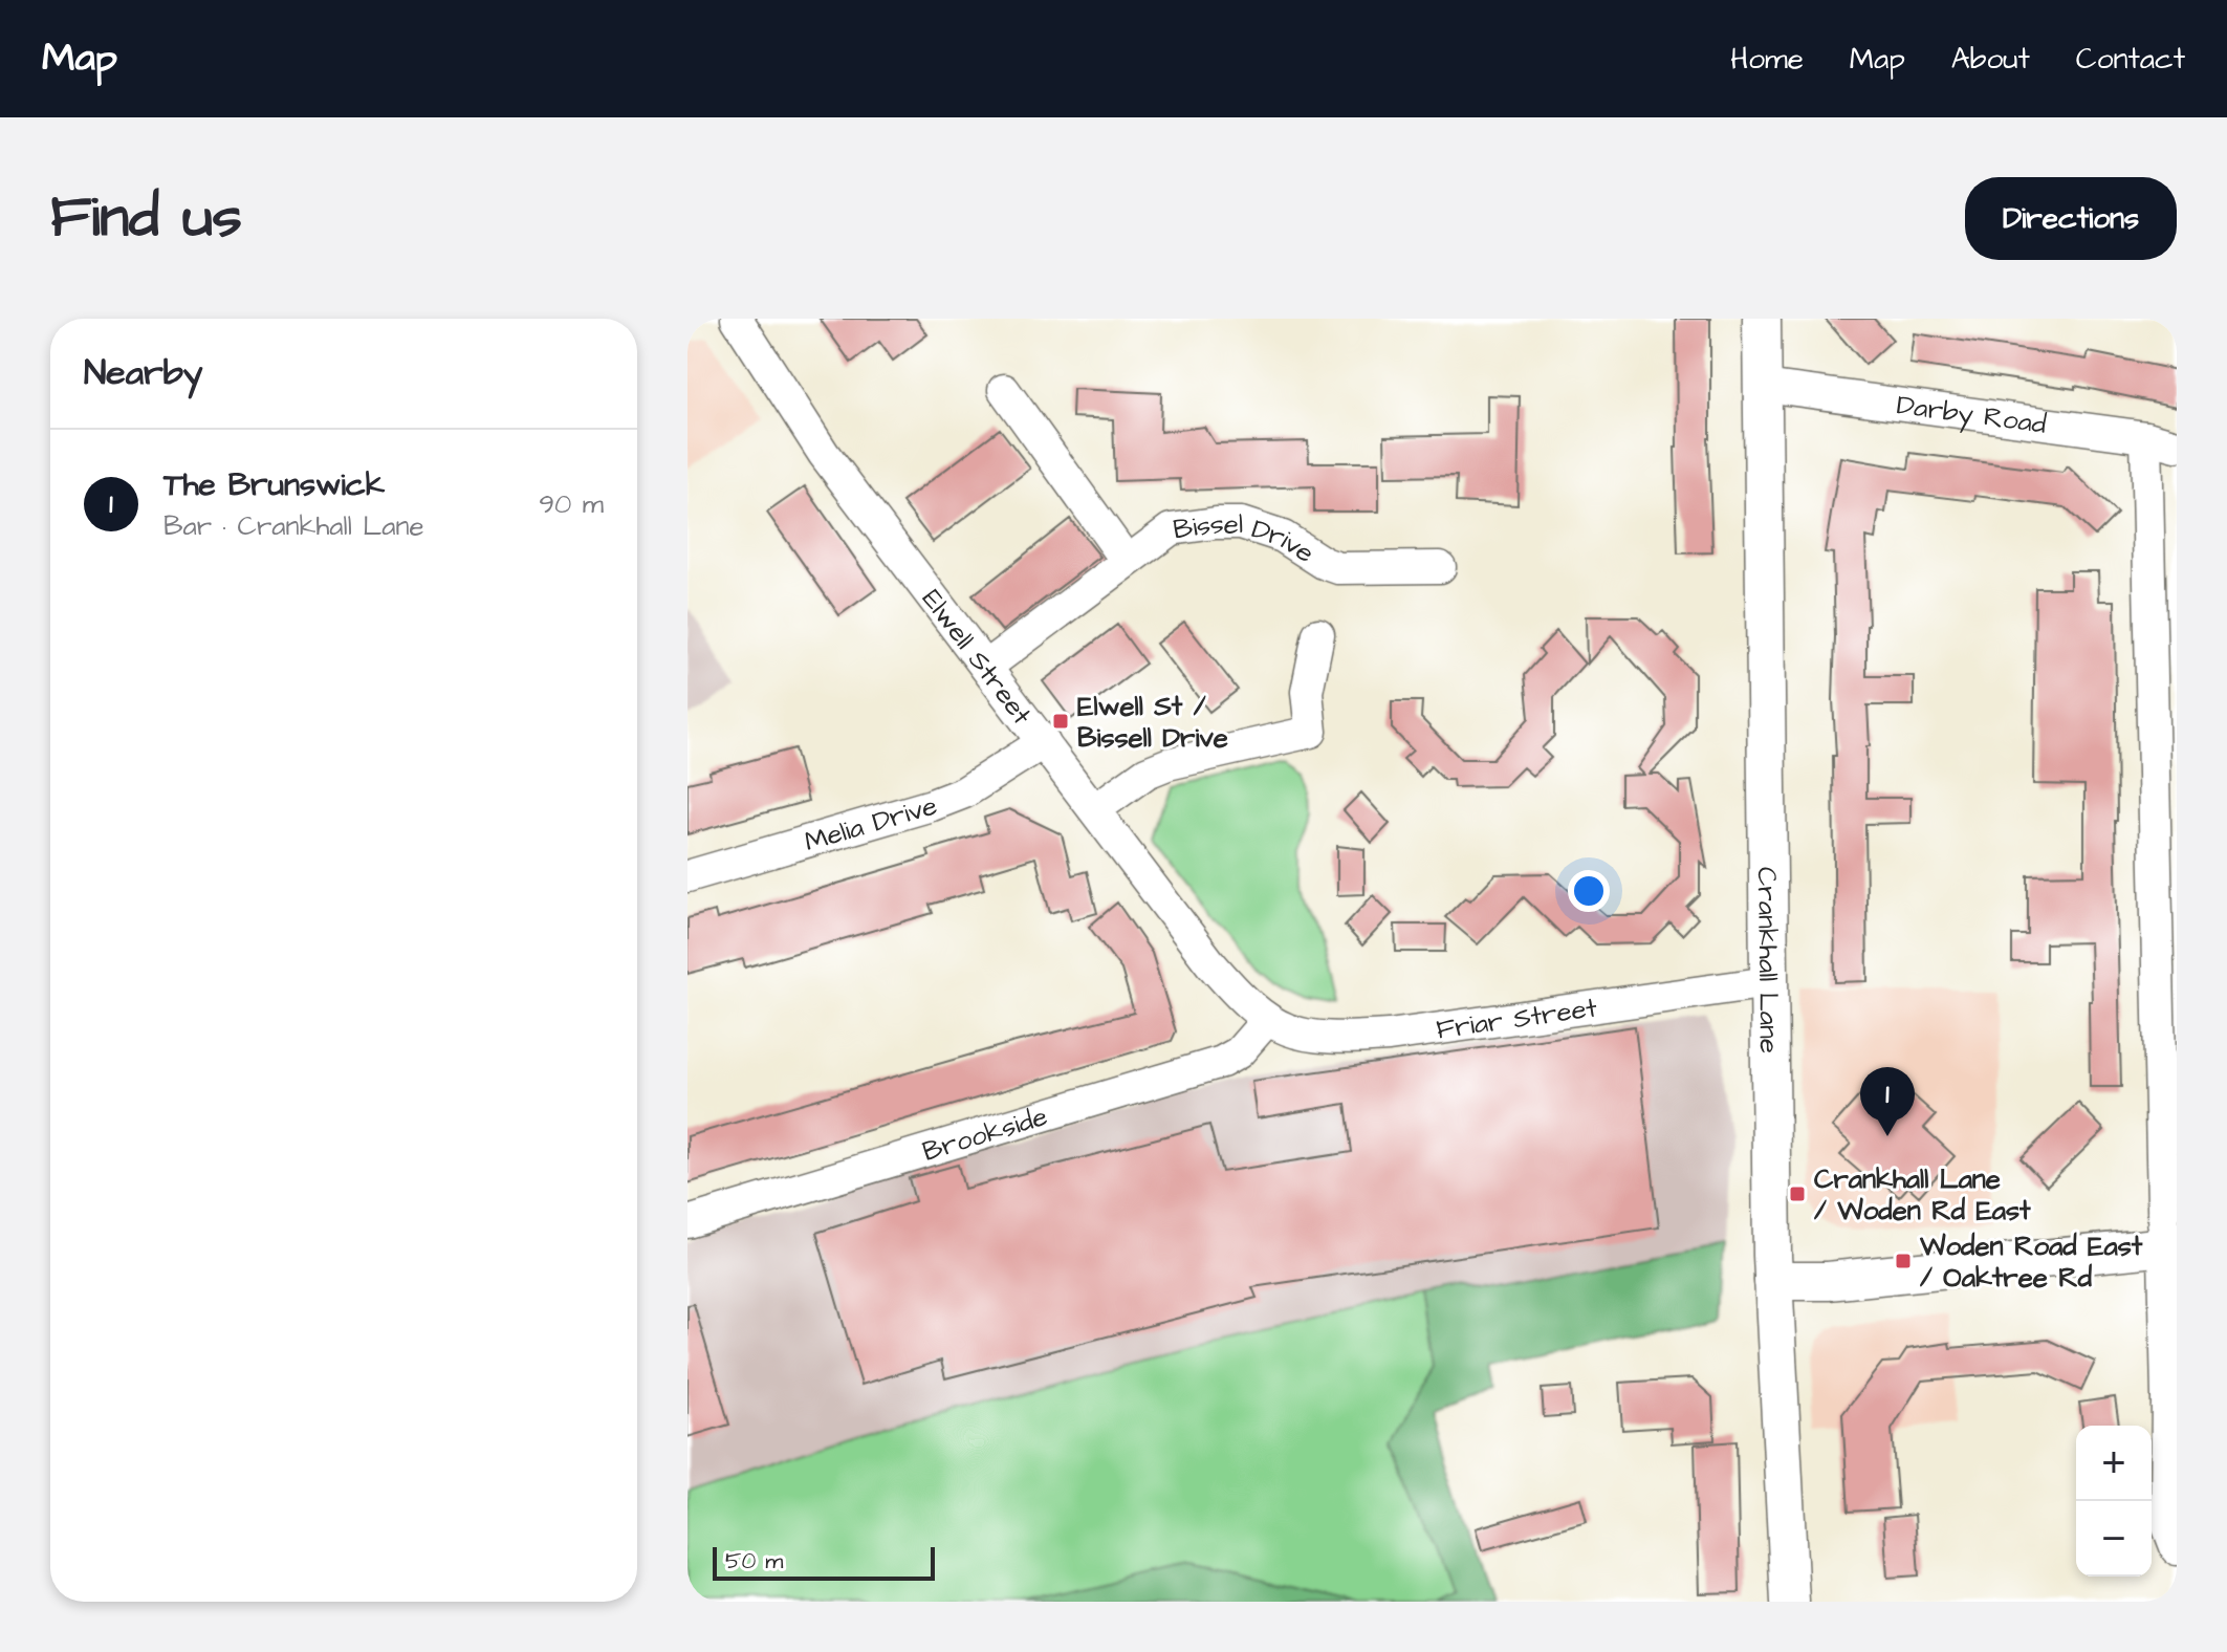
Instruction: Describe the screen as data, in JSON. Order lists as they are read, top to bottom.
{
  "streets": {
    "street": [
      "Darby Road",
      "Bissel Drive",
      "Elwell Street",
      "Melia Drive",
      "Crankhall Lane",
      "Friar Street",
      "Brookside"
    ]
  },
  "crossings": [
    ["Darby Road", "Crankhall Lane"],
    ["Bissel Drive", "Elwell Street"],
    ["Elwell Street", "Melia Drive"],
    ["Elwell Street", "Friar Street"],
    ["Elwell Street", "Brookside"],
    ["Crankhall Lane", "Friar Street"],
    ["Friar Street", "Brookside"]
  ],
  "places": {
    "transit": ["Elwell St / Bissell Drive", "Crankhall Lane / Woden Rd East", "Woden Road East / Oaktree Rd"]
  },
  "scale_bar": "50 m",
  "page": {
    "header": "Map",
    "nav": [
      "Home",
      "Map",
      "About",
      "Contact"
    ],
    "title": "Find us",
    "buttons": "Directions",
    "heading": "Nearby",
    "list": [
      {
        "mark": "1",
        "name": "The Brunswick",
        "note": "Bar · Crankhall Lane",
        "value": "90 m"
      }
    ],
    "pins": "1",
    "map_buttons": ["+", "−"],
    "scale": "50 m"
  }
}
